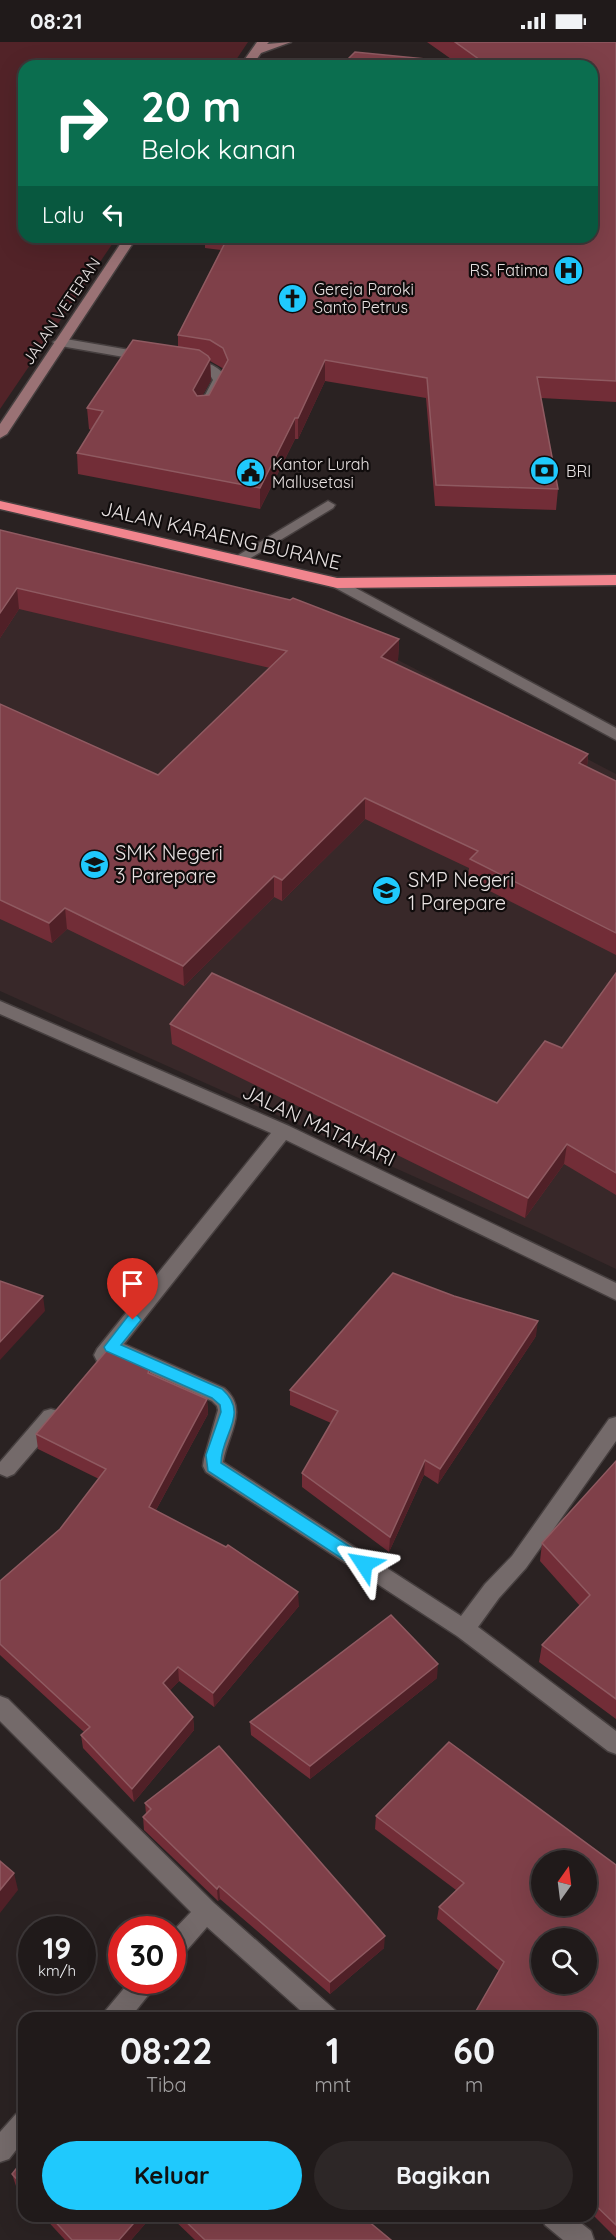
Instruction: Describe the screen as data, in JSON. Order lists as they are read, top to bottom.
{
  "streets": {
    "highway": ["JALAN KARAENG BURANE"],
    "street": ["JALAN VETERAN", "JALAN MATAHARI"]
  },
  "places": {
    "hospital": ["RS. Fatima"],
    "church": ["Gereja Paroki Santo Petrus"],
    "bank": ["BRI"],
    "public building": ["Kantor Lurah Mallusetasi"],
    "school or university": ["SMK Negeri 3 Parepare", "SMP Negeri 1 Parepare"]
  },
  "north": "top",
  "page": {
    "status": "08:21",
    "turn": ["20 m", "Belok kanan"],
    "then": "Lalu",
    "speed": "19 km/h",
    "limit": "30",
    "eta": [
      "08:22",
      "Tiba",
      "1",
      "mnt",
      "60",
      "m"
    ],
    "buttons": ["Keluar", "Bagikan"]
  }
}
